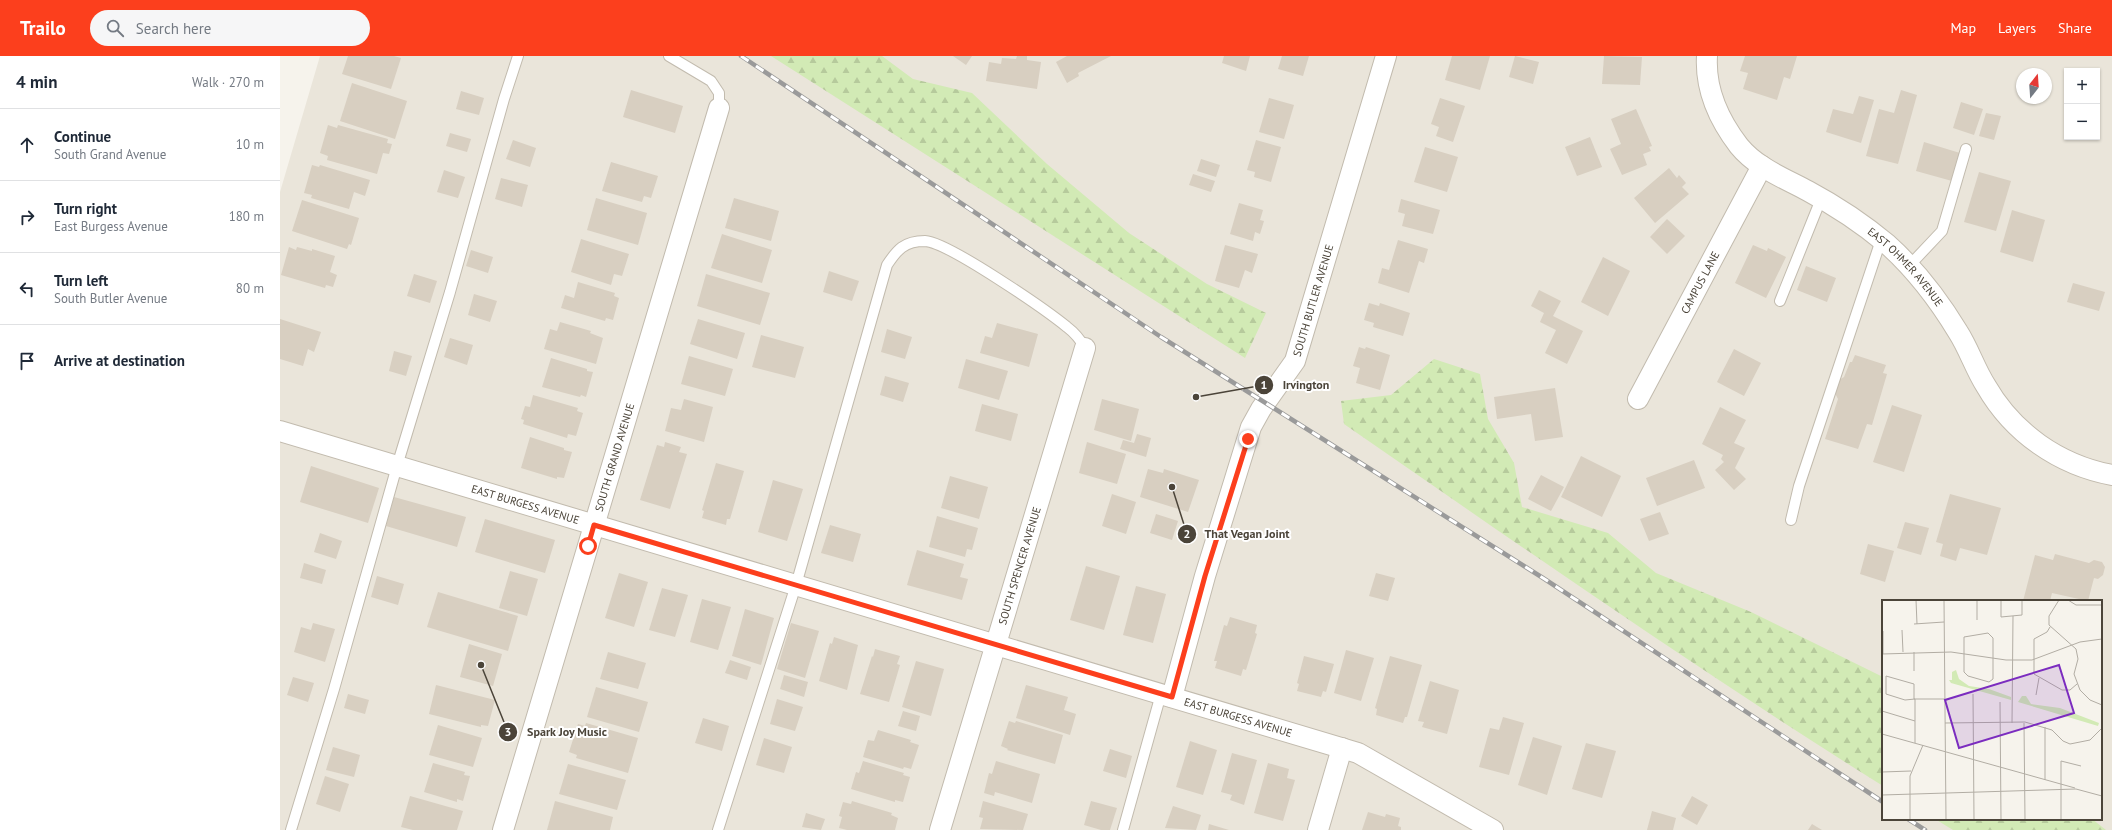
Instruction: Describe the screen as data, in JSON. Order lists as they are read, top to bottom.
{
  "streets": {
    "street": [
      "EAST OHMER AVENUE",
      "CAMPUS LANE",
      "SOUTH BUTLER AVENUE",
      "SOUTH GRAND AVENUE",
      "EAST BURGESS AVENUE",
      "SOUTH SPENCER AVENUE"
    ]
  },
  "crossings": [
    ["EAST OHMER AVENUE", "CAMPUS LANE"],
    ["SOUTH BUTLER AVENUE", "EAST BURGESS AVENUE"],
    ["SOUTH GRAND AVENUE", "EAST BURGESS AVENUE"],
    ["EAST BURGESS AVENUE", "SOUTH SPENCER AVENUE"]
  ],
  "places": ["Irvington", "That Vegan Joint", "Spark Joy Music"],
  "north": "top",
  "page": {
    "header": "Trailo",
    "search": "Search here",
    "nav": ["Map", "Layers", "Share"],
    "heading": ["4 min", "Walk · 270 m"],
    "map_buttons": ["+", "−"],
    "list": [
      ["Continue", "South Grand Avenue", "10 m"],
      ["Turn right", "East Burgess Avenue", "180 m"],
      ["Turn left", "South Butler Avenue", "80 m"],
      "Arrive at destination"
    ]
  }
}
